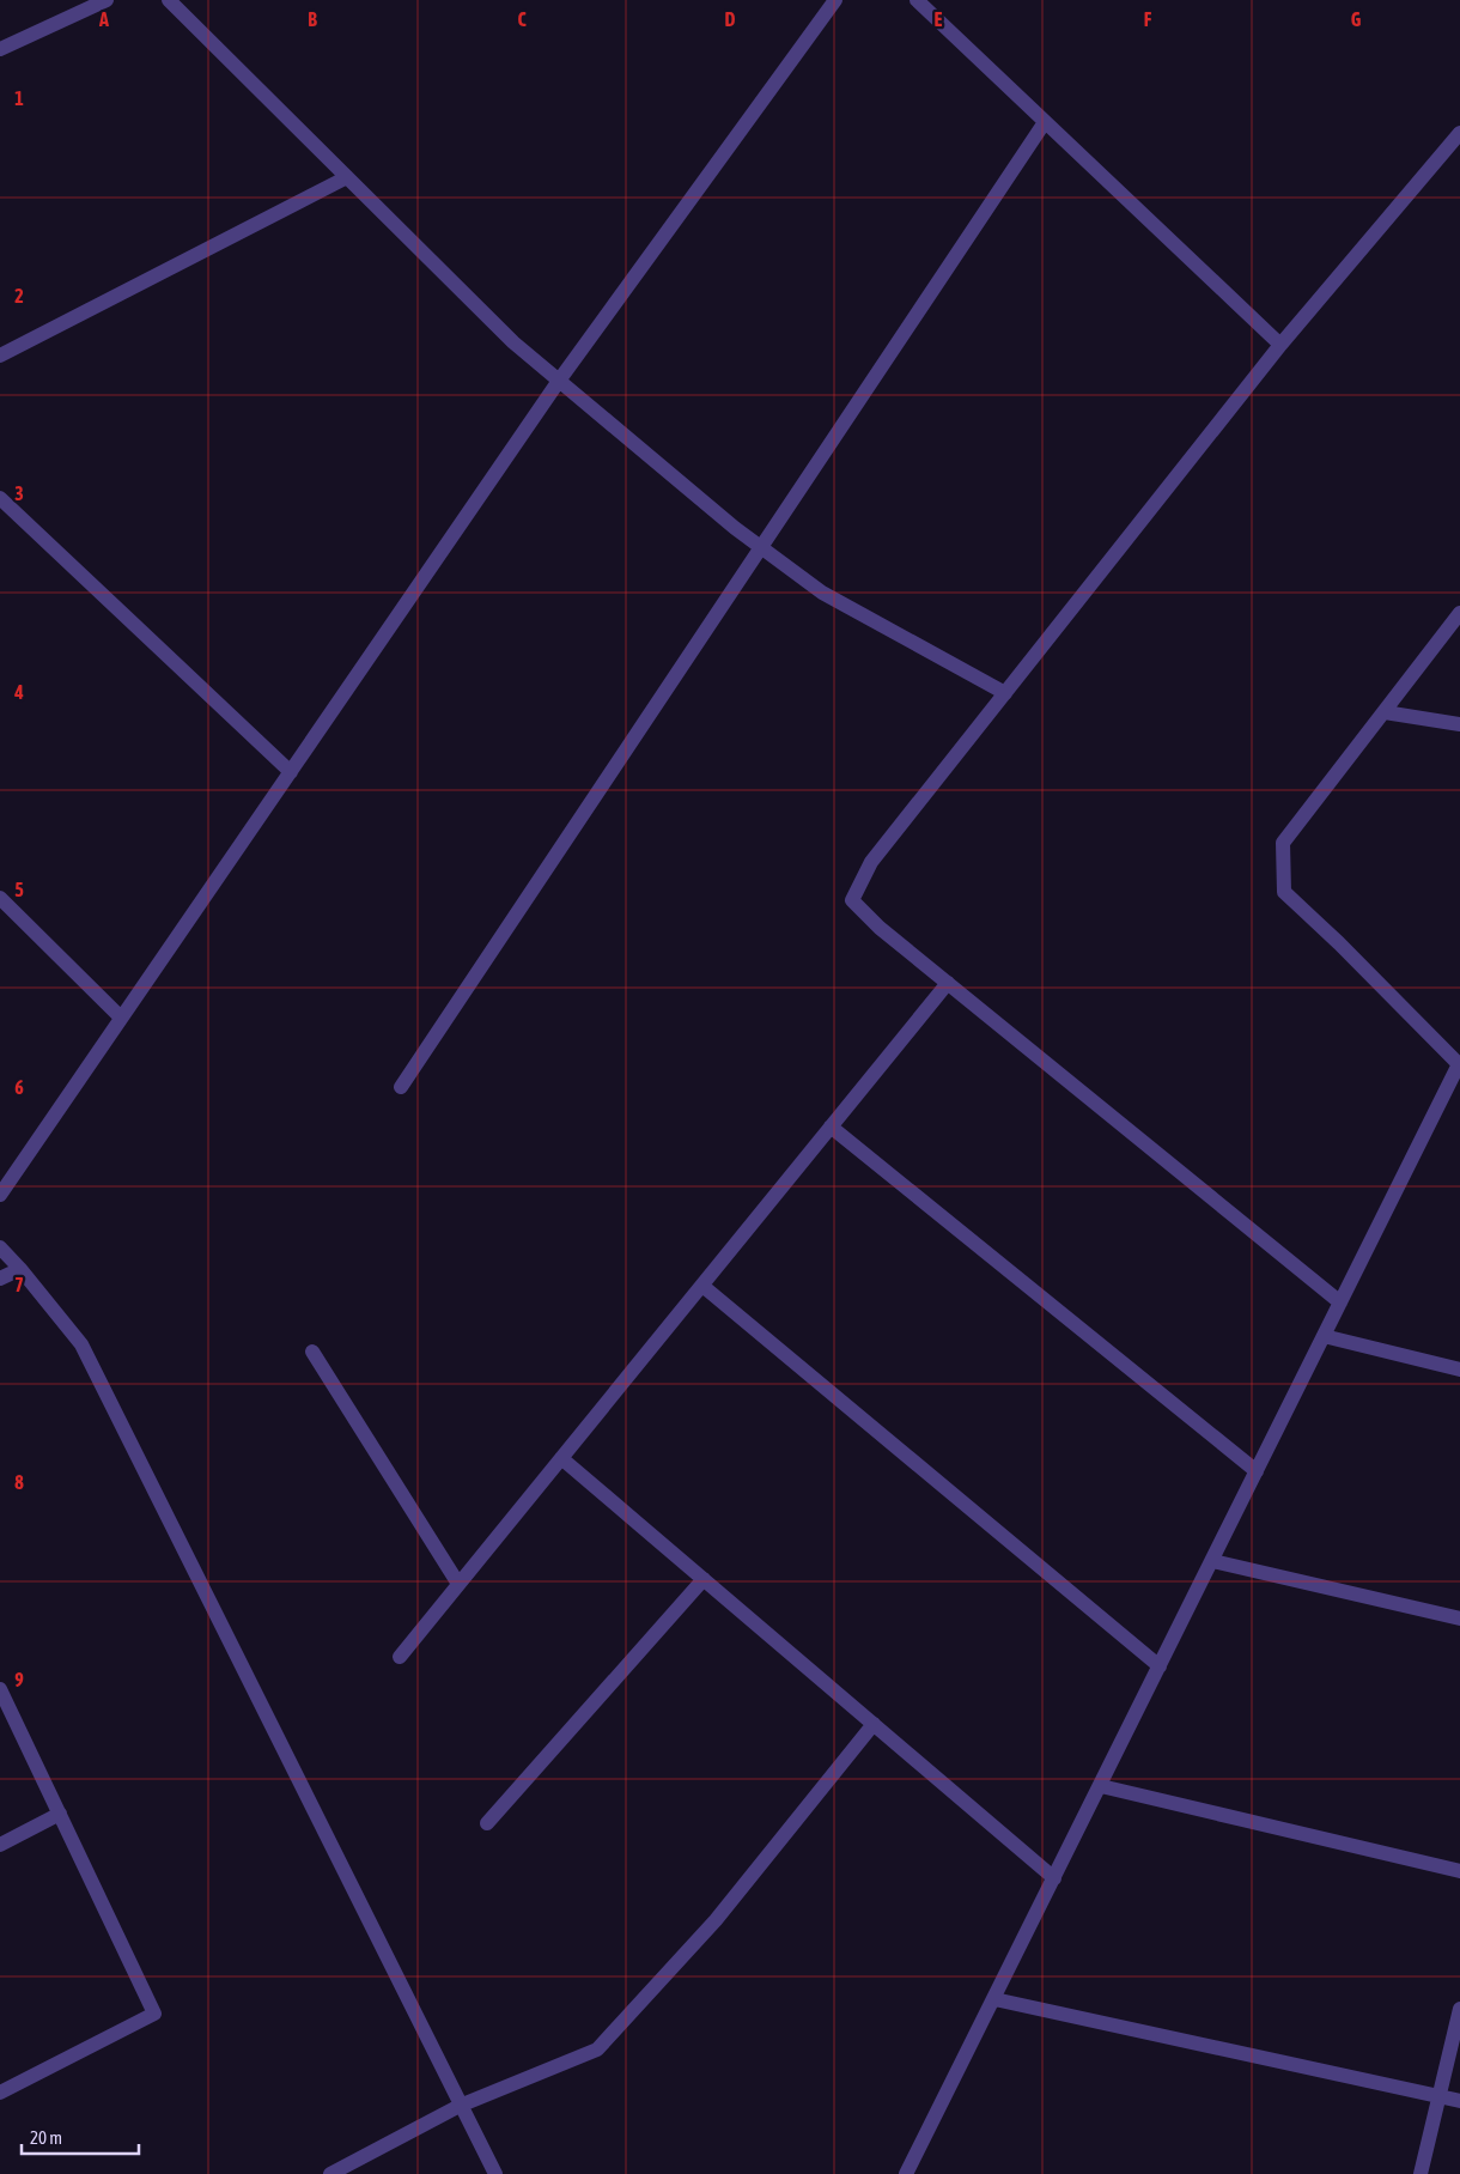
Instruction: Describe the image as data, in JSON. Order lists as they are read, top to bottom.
{
  "scale_bar": "20 m",
  "grid": {
    "columns": [
      "A",
      "B",
      "C",
      "D",
      "E",
      "F",
      "G"
    ],
    "rows": [
      "1",
      "2",
      "3",
      "4",
      "5",
      "6",
      "7",
      "8",
      "9"
    ]
  }
}
